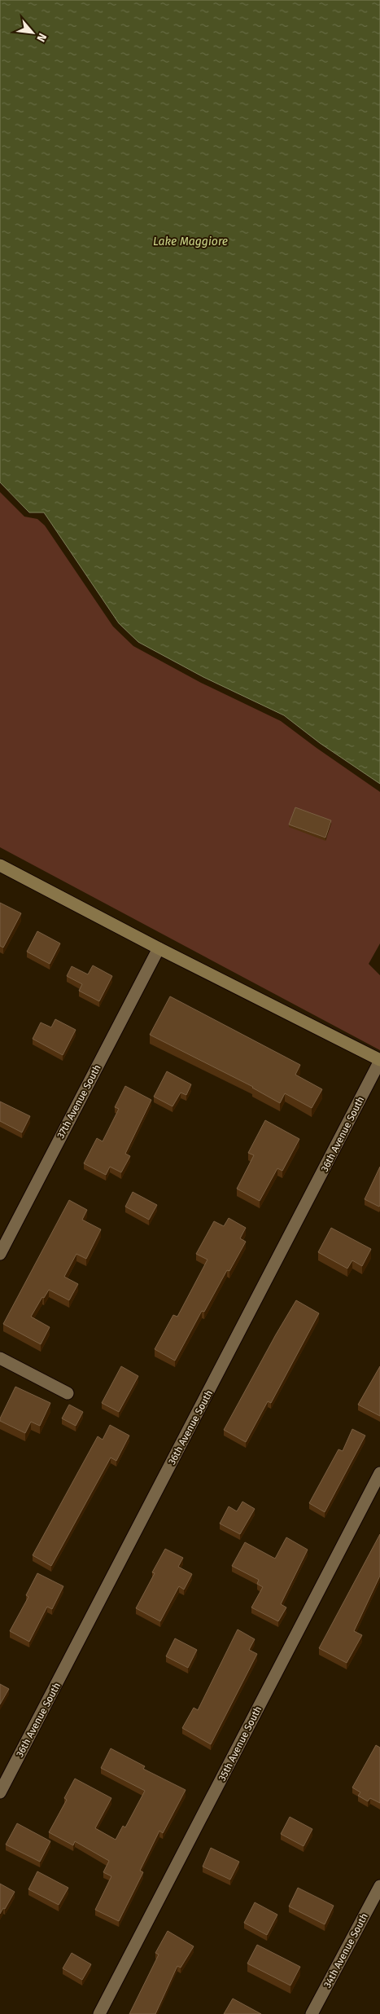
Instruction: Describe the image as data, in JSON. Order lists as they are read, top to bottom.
{
  "streets": {
    "street": [
      "37th Avenue South",
      "36th Avenue South",
      "35th Avenue South",
      "34th Avenue South"
    ]
  },
  "water": ["Lake Maggiore"],
  "north": "bottom right"
}
